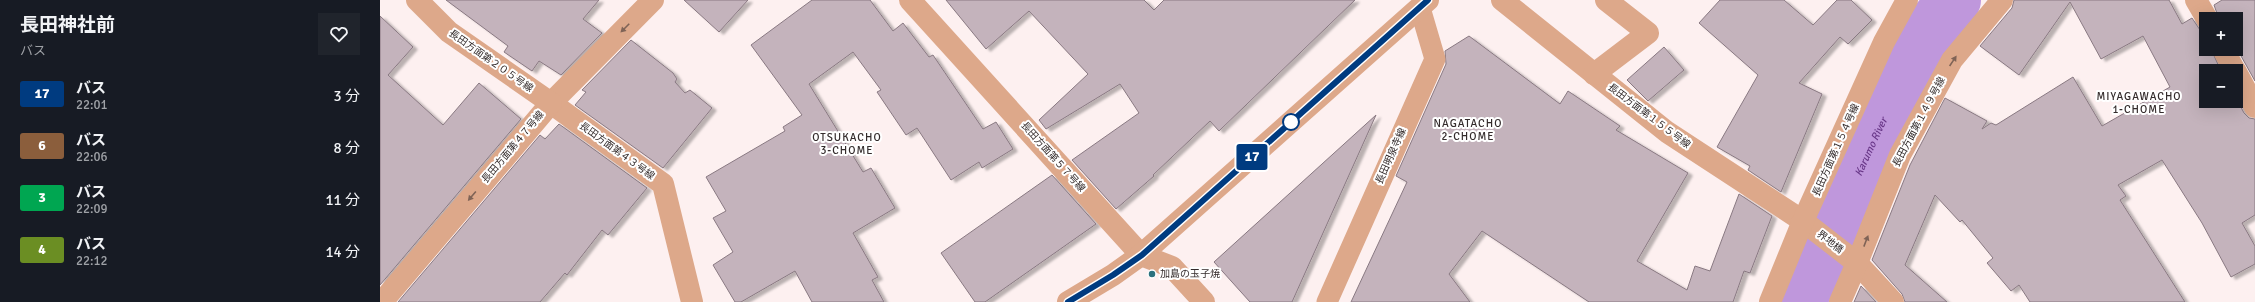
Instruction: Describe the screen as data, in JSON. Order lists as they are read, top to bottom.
{
  "streets": {
    "street": [
      "長田方面第２０５号線",
      "長田方面第１５５号線",
      "長田方面第１４９号線",
      "長田方面第４７号線",
      "長田方面第１５４号線",
      "長田方面第４３号線",
      "長田明泉寺線",
      "長田方面第５７号線",
      "界地橋"
    ]
  },
  "crossings": [
    ["長田方面第２０５号線", "長田方面第４７号線"],
    ["長田方面第２０５号線", "長田方面第４３号線"],
    ["長田方面第１５５号線", "長田方面第１５４号線"],
    ["長田方面第１５５号線", "界地橋"],
    ["長田方面第１４９号線", "界地橋"],
    ["長田方面第４７号線", "長田方面第４３号線"],
    ["長田方面第１５４号線", "界地橋"]
  ],
  "one_way": ["長田方面第１４９号線", "長田方面第４７号線"],
  "districts": ["MIYAGAWACHO 1-CHOME", "NAGATACHO 2-CHOME", "OTSUKACHO 3-CHOME"],
  "water": ["Karumo River"],
  "places": ["加島の玉子焼"],
  "lines": ["bus line 17"],
  "page": {
    "heading": ["長田神社前", "バス"],
    "on_map": "17",
    "map_buttons": ["+", "−"],
    "list": [
      {
        "mark": "17",
        "name": "バス",
        "note": "22:01",
        "value": "3 分"
      },
      {
        "mark": "6",
        "name": "バス",
        "note": "22:06",
        "value": "8 分"
      },
      {
        "mark": "3",
        "name": "バス",
        "note": "22:09",
        "value": "11 分"
      },
      {
        "mark": "4",
        "name": "バス",
        "note": "22:12",
        "value": "14 分"
      }
    ]
  }
}
